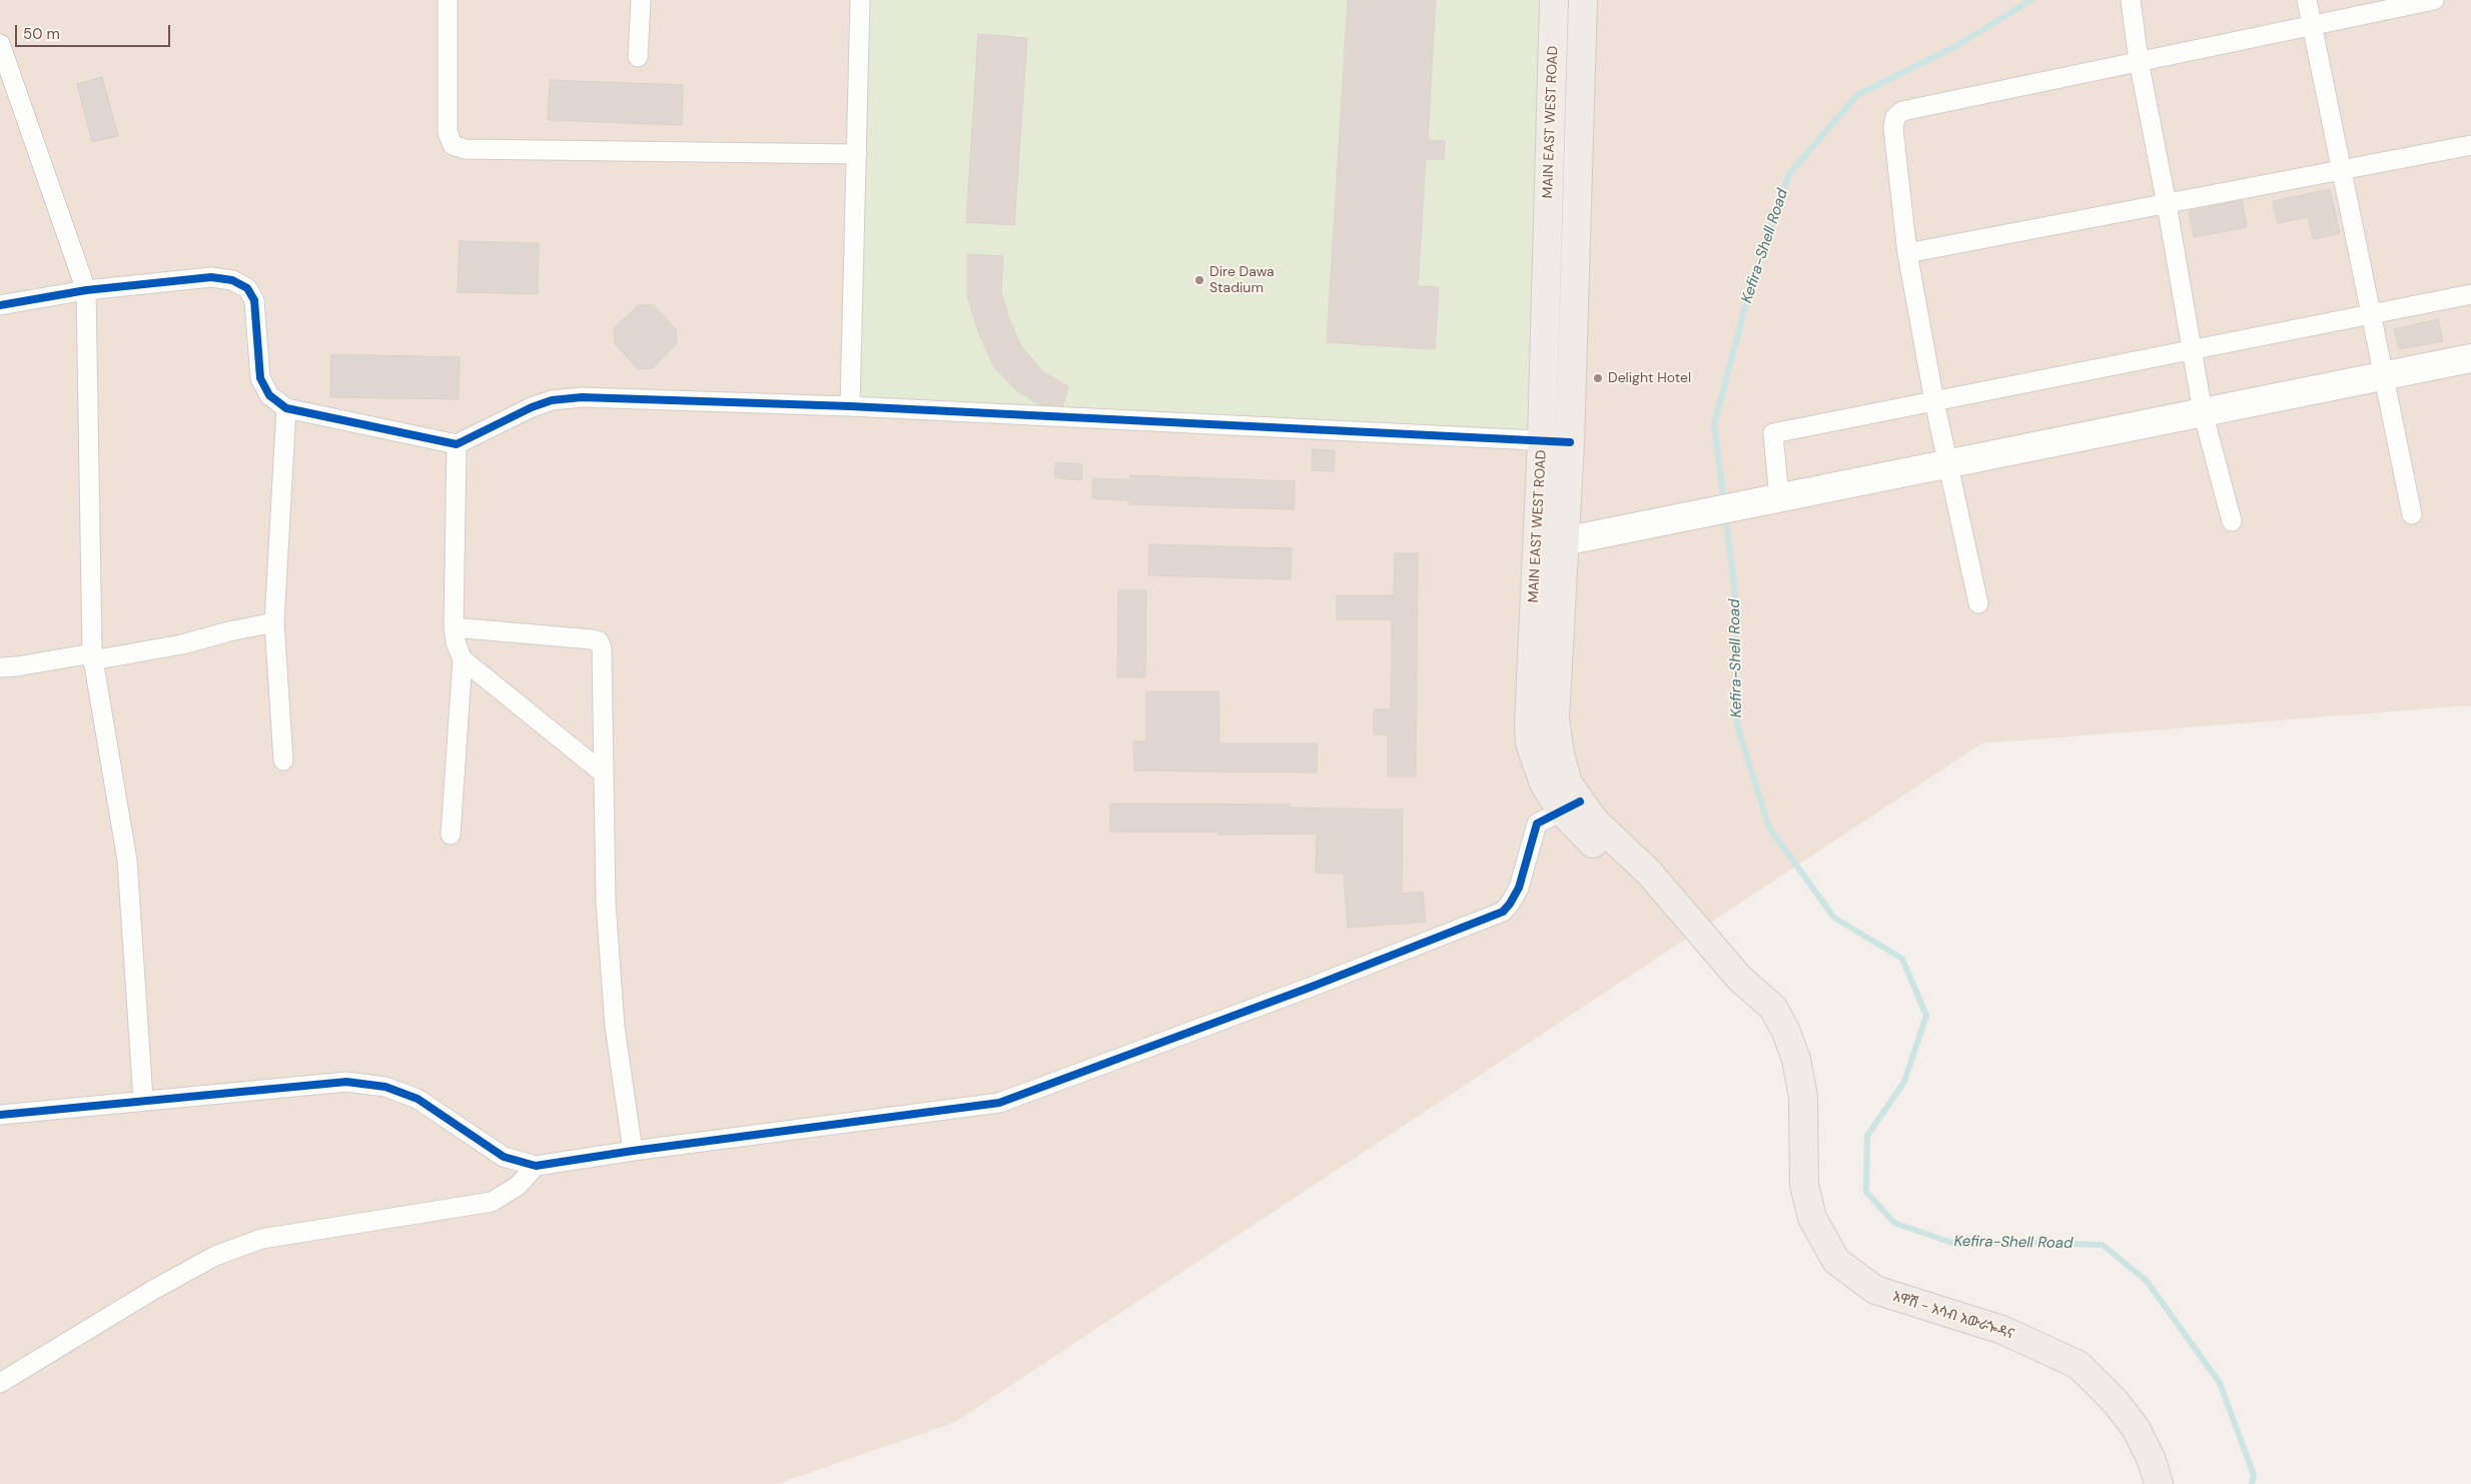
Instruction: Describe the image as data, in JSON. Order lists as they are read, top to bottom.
{
  "streets": {
    "main road": ["MAIN EAST WEST ROAD", "አዋሽ - አሳብ አውራጐዳና"]
  },
  "crossings": [
    ["MAIN EAST WEST ROAD", "አዋሽ - አሳብ አውራጐዳና"]
  ],
  "water": ["Kefira-Shell Road"],
  "places": ["Dire Dawa Stadium", "Delight Hotel"],
  "scale_bar": "50 m"
}
